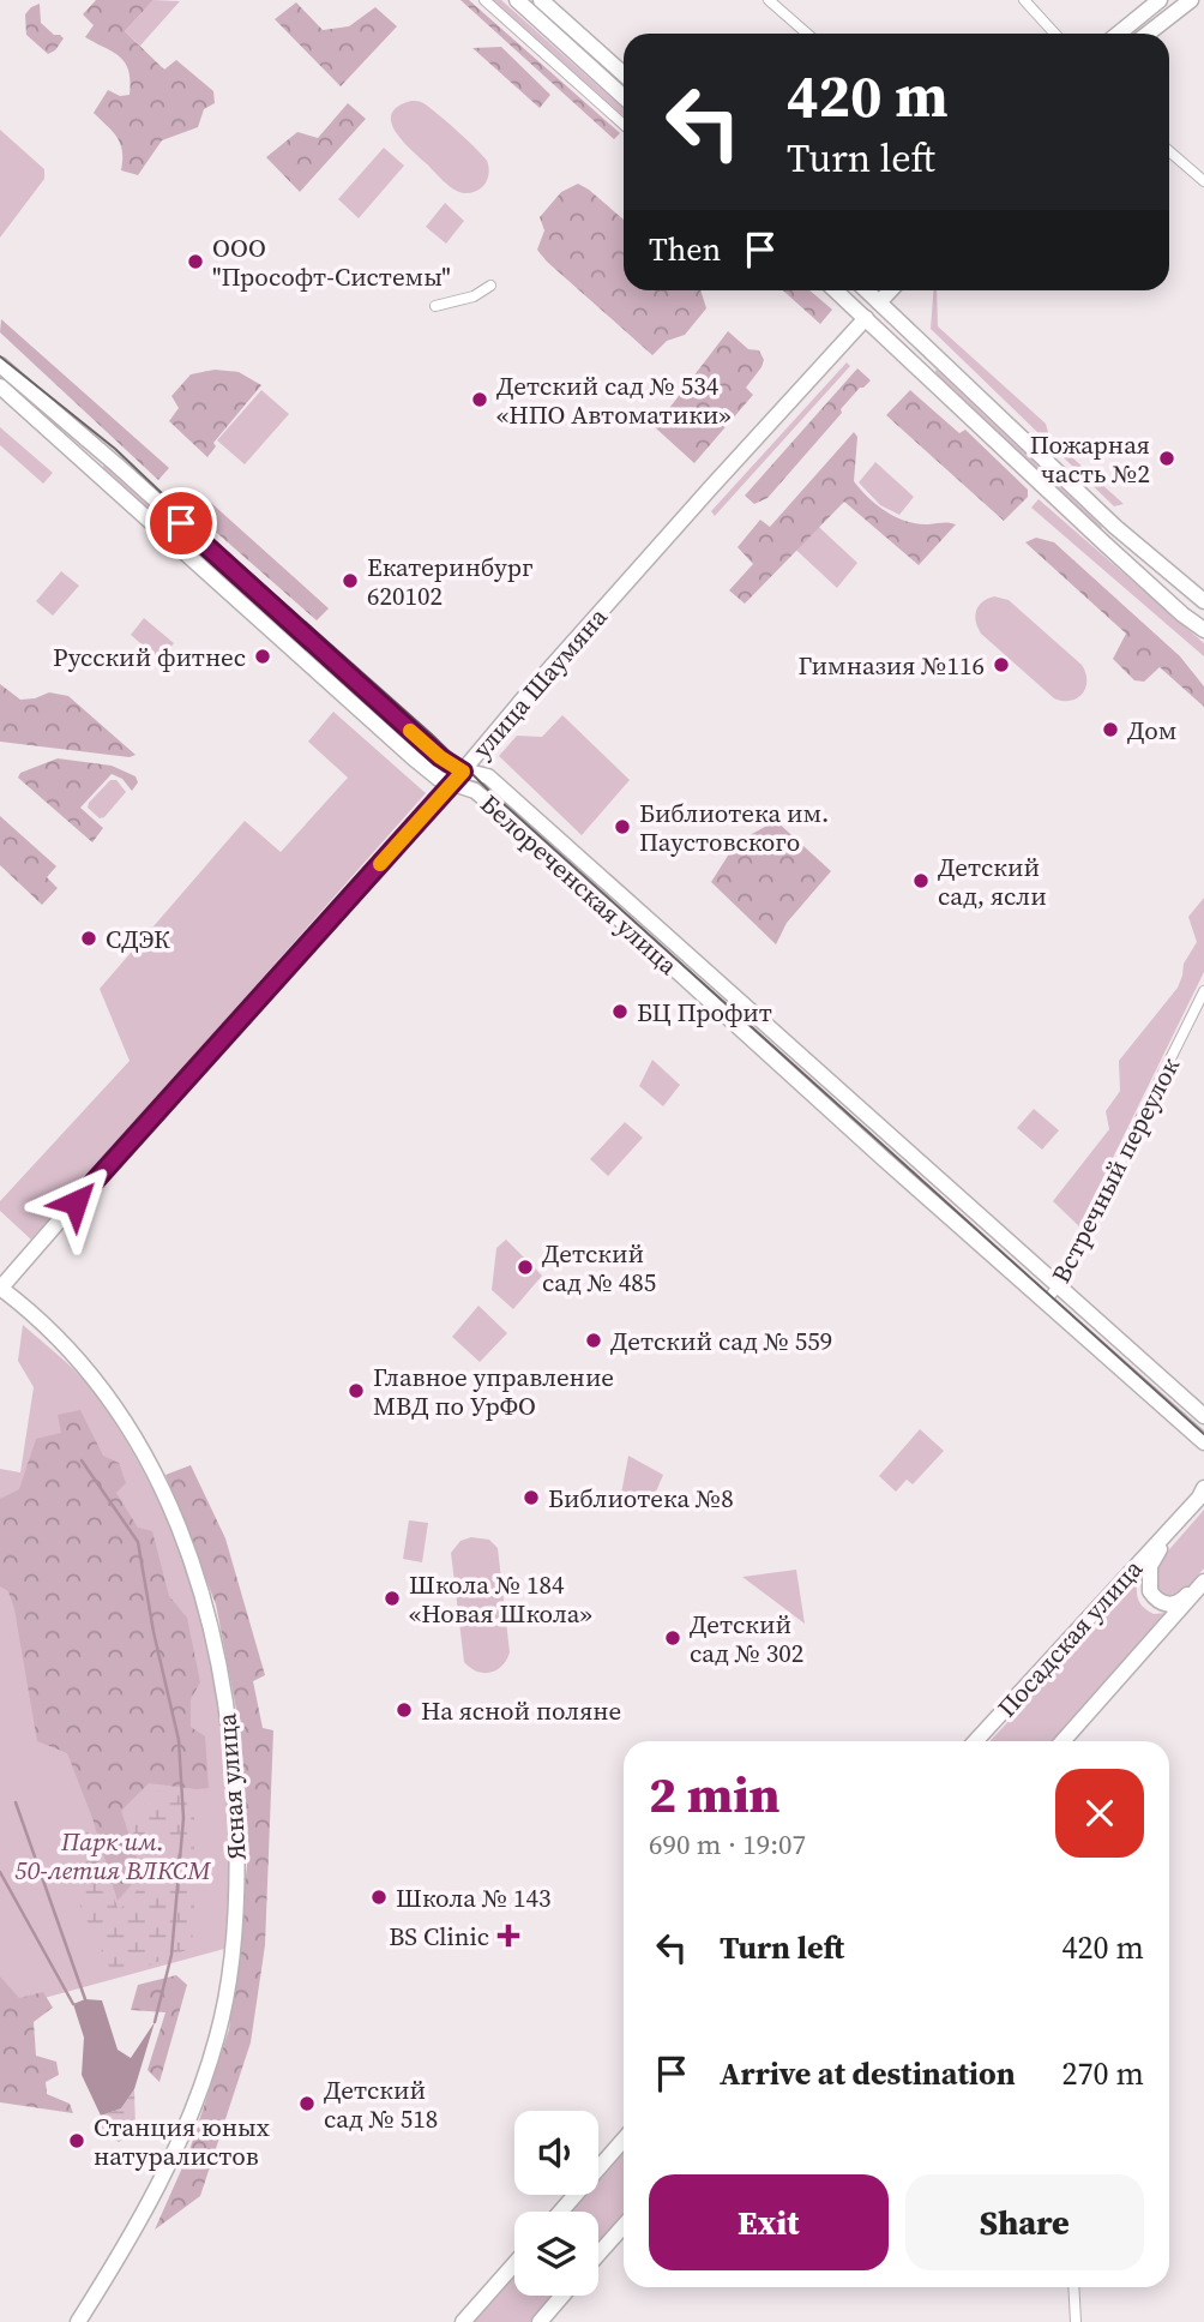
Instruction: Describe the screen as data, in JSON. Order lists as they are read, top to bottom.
{
  "streets": {
    "street": [
      "улица Шаумяна",
      "Белореченская улица",
      "Встречный переулок",
      "Посадская улица",
      "Ясная улица"
    ]
  },
  "crossings": [
    ["улица Шаумяна", "Белореченская улица"],
    ["улица Шаумяна", "Ясная улица"],
    ["Белореченская улица", "Встречный переулок"]
  ],
  "parks": ["Парк им. 50-летия ВЛКСМ"],
  "places": {
    "other": [
      "ООО \"Прософт-Системы\"",
      "Детский сад № 534 «НПО Автоматики»",
      "Пожарная часть №2",
      "Екатеринбург 620102",
      "Русский фитнес",
      "Гимназия №116",
      "Дом",
      "Библиотека им. Паустовского",
      "Детский сад, ясли",
      "СДЭК",
      "БЦ Профит",
      "Детский сад № 485",
      "Детский сад № 559",
      "Главное управление МВД по УрФО",
      "Библиотека №8",
      "Школа № 184 «Новая Школа»",
      "Детский сад № 302",
      "На ясной поляне",
      "Школа № 143",
      "Детский сад № 518",
      "Станция юных натуралистов"
    ],
    "health": ["BS Clinic"]
  },
  "page": {
    "turn": ["420 m", "Turn left"],
    "then": "Then",
    "heading": ["2 min", "690 m · 19:07"],
    "list": [
      {
        "name": "Turn left",
        "value": "420 m"
      },
      {
        "name": "Arrive at destination",
        "value": "270 m"
      }
    ],
    "buttons": ["Exit", "Share"]
  }
}
